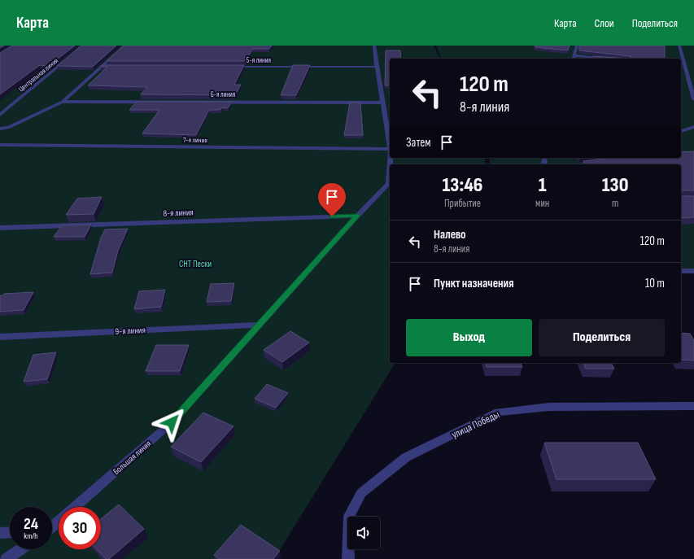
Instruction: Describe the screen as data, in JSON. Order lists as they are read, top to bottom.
{
  "streets": {
    "street": [
      "5-я линия",
      "Центральная линия",
      "6-я линия",
      "7-я линия",
      "8-я линия",
      "9-я линия",
      "улица Победы",
      "Большая линия"
    ]
  },
  "crossings": [
    ["5-я линия", "Большая линия"],
    ["6-я линия", "Большая линия"],
    ["8-я линия", "Большая линия"],
    ["9-я линия", "Большая линия"]
  ],
  "parks": ["СНТ Пески"],
  "page": {
    "header": "Карта",
    "nav": ["Карта", "Слои", "Поделиться"],
    "turn": ["120 m", "8-я линия"],
    "then": "Затем",
    "eta": [
      "13:46",
      "Прибытие",
      "1",
      "мин",
      "130",
      "m"
    ],
    "list": [
      {
        "name": "Налево",
        "note": "8-я линия",
        "value": "120 m"
      },
      {
        "name": "Пункт назначения",
        "value": "10 m"
      }
    ],
    "buttons": ["Выход", "Поделиться"],
    "speed": "24 km/h",
    "limit": "30"
  }
}
